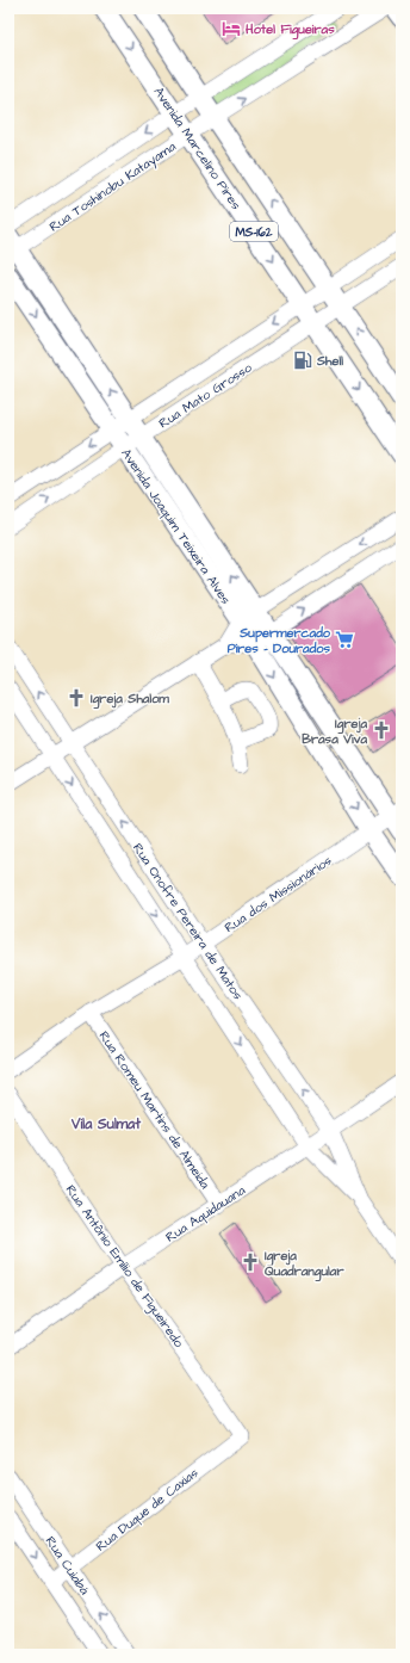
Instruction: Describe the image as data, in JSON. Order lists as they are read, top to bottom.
{
  "streets": {
    "main road": ["Avenida Marcelino Pires", "MS-162", "Avenida Joaquim Teixeira Alves"],
    "street": [
      "Rua Toshinobu Katayama",
      "Rua Mato Grosso",
      "Rua dos Missionários",
      "Rua Onofre Pereira de Matos",
      "Rua Romeu Martins de Almeida",
      "Rua Aquidauana",
      "Rua Antônio Emílio de Figueiredo",
      "Rua Duque de Caxias",
      "Rua Cuiabá"
    ]
  },
  "crossings": [
    ["Avenida Marcelino Pires", "Rua Toshinobu Katayama"],
    ["Avenida Marcelino Pires", "Rua Mato Grosso"],
    ["Rua Toshinobu Katayama", "MS-162"],
    ["Rua Toshinobu Katayama", "Avenida Joaquim Teixeira Alves"],
    ["MS-162", "Rua Mato Grosso"],
    ["Rua Mato Grosso", "Avenida Joaquim Teixeira Alves"],
    ["Avenida Joaquim Teixeira Alves", "Rua dos Missionários"],
    ["Rua dos Missionários", "Rua Onofre Pereira de Matos"],
    ["Rua dos Missionários", "Rua Romeu Martins de Almeida"],
    ["Rua Onofre Pereira de Matos", "Rua Aquidauana"],
    ["Rua Romeu Martins de Almeida", "Rua Aquidauana"],
    ["Rua Aquidauana", "Rua Antônio Emílio de Figueiredo"],
    ["Rua Antônio Emílio de Figueiredo", "Rua Duque de Caxias"],
    ["Rua Duque de Caxias", "Rua Cuiabá"]
  ],
  "districts": ["Vila Sulmat"],
  "places": {
    "hotel": ["Hotel Figueiras"],
    "fuel station": ["Shell"],
    "supermarket": ["Supermercado Pires - Dourados"],
    "church": ["Igreja Shalom", "Igreja Brasa Viva", "Igreja Quadrangular"]
  }
}
